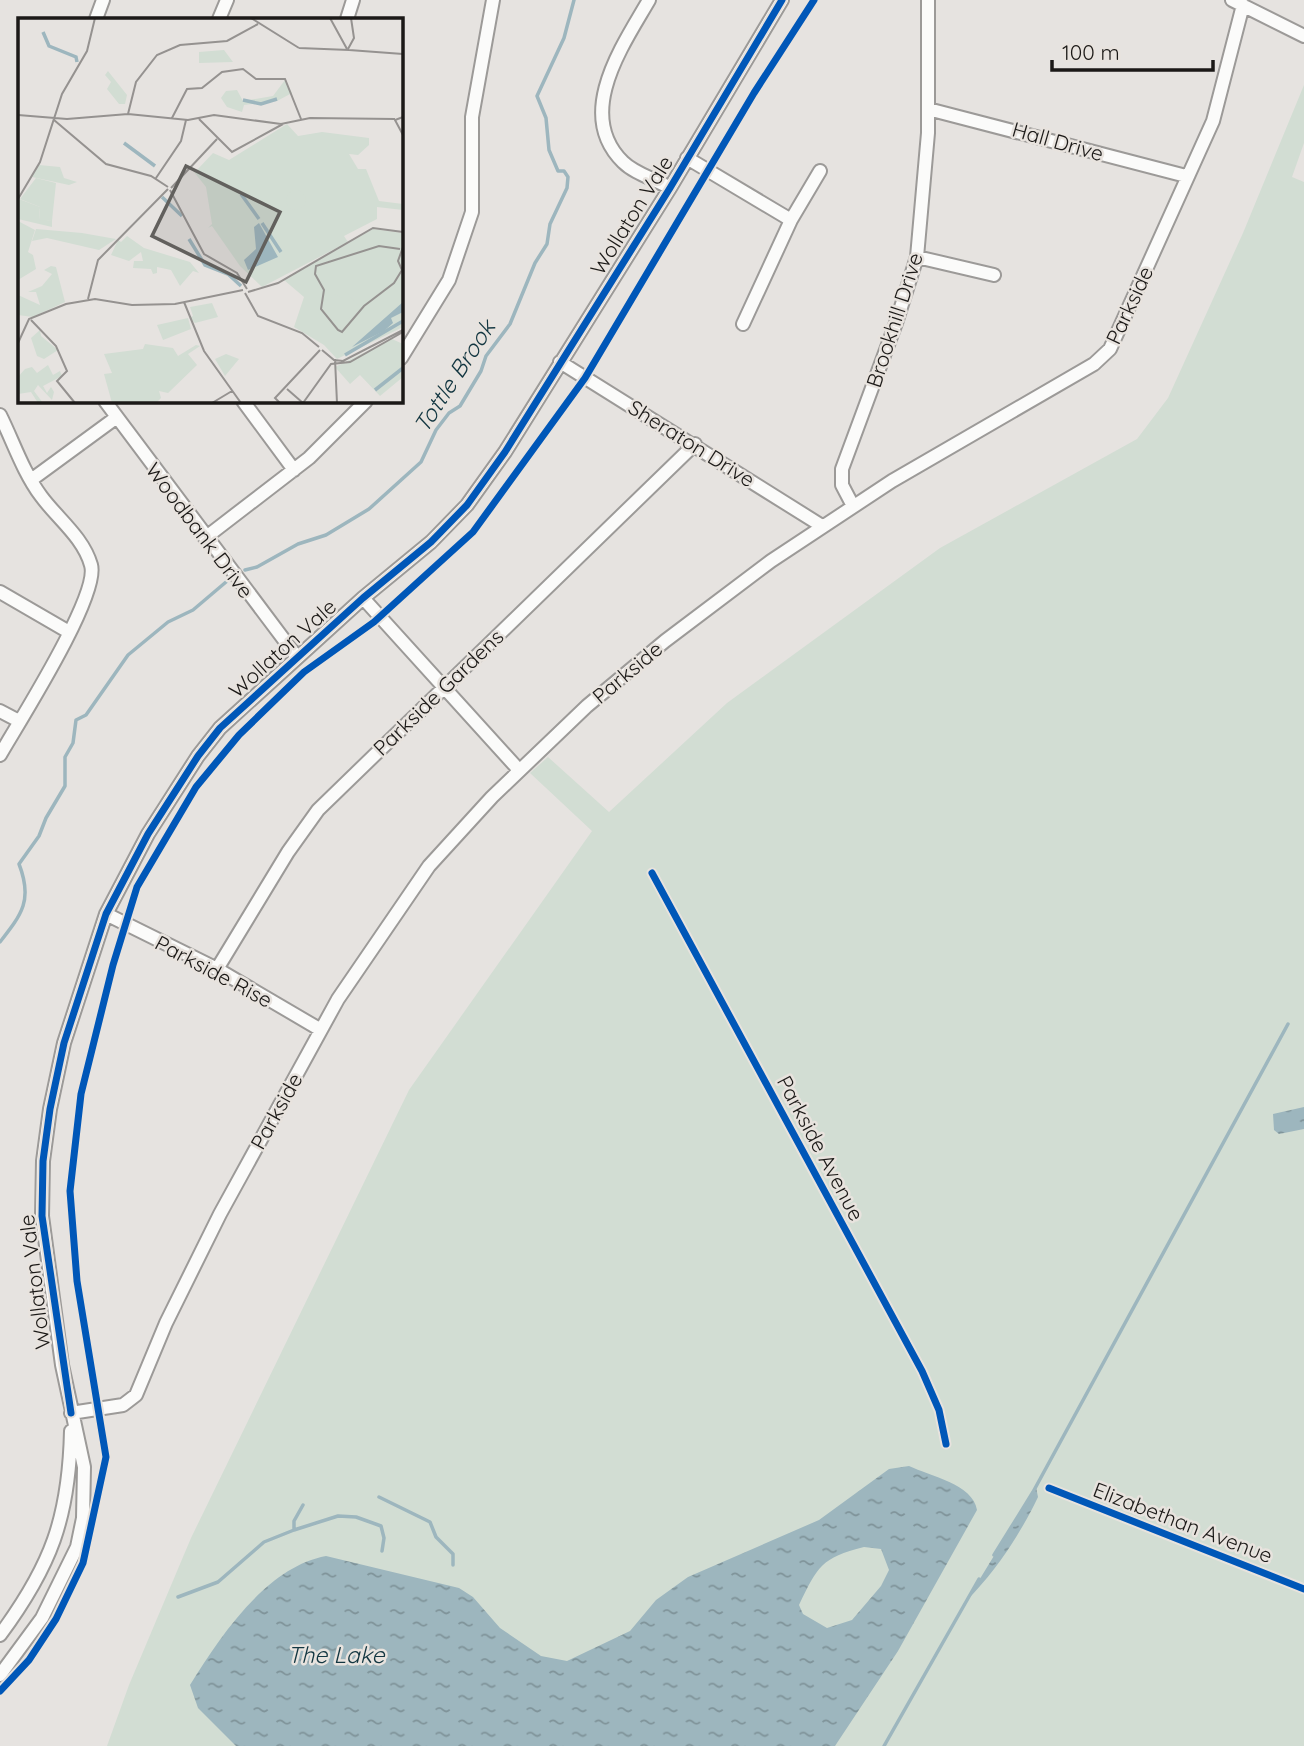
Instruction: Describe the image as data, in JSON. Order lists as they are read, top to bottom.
{
  "streets": {
    "street": [
      "Hall Drive",
      "Wollaton Vale",
      "Parkside",
      "Brookhill Drive",
      "Sheraton Drive",
      "Woodbank Drive",
      "Parkside Gardens",
      "Parkside Rise"
    ],
    "cycle path": ["Parkside Avenue", "Elizabethan Avenue"]
  },
  "crossings": [
    ["Hall Drive", "Parkside"],
    ["Hall Drive", "Brookhill Drive"],
    ["Wollaton Vale", "Parkside"],
    ["Wollaton Vale", "Sheraton Drive"],
    ["Wollaton Vale", "Woodbank Drive"],
    ["Wollaton Vale", "Parkside Rise"],
    ["Parkside", "Brookhill Drive"],
    ["Parkside", "Sheraton Drive"],
    ["Parkside", "Parkside Rise"],
    ["Sheraton Drive", "Parkside Gardens"],
    ["Parkside Gardens", "Parkside Rise"]
  ],
  "water": ["Tottle Brook", "The Lake"],
  "scale_bar": "100 m"
}
